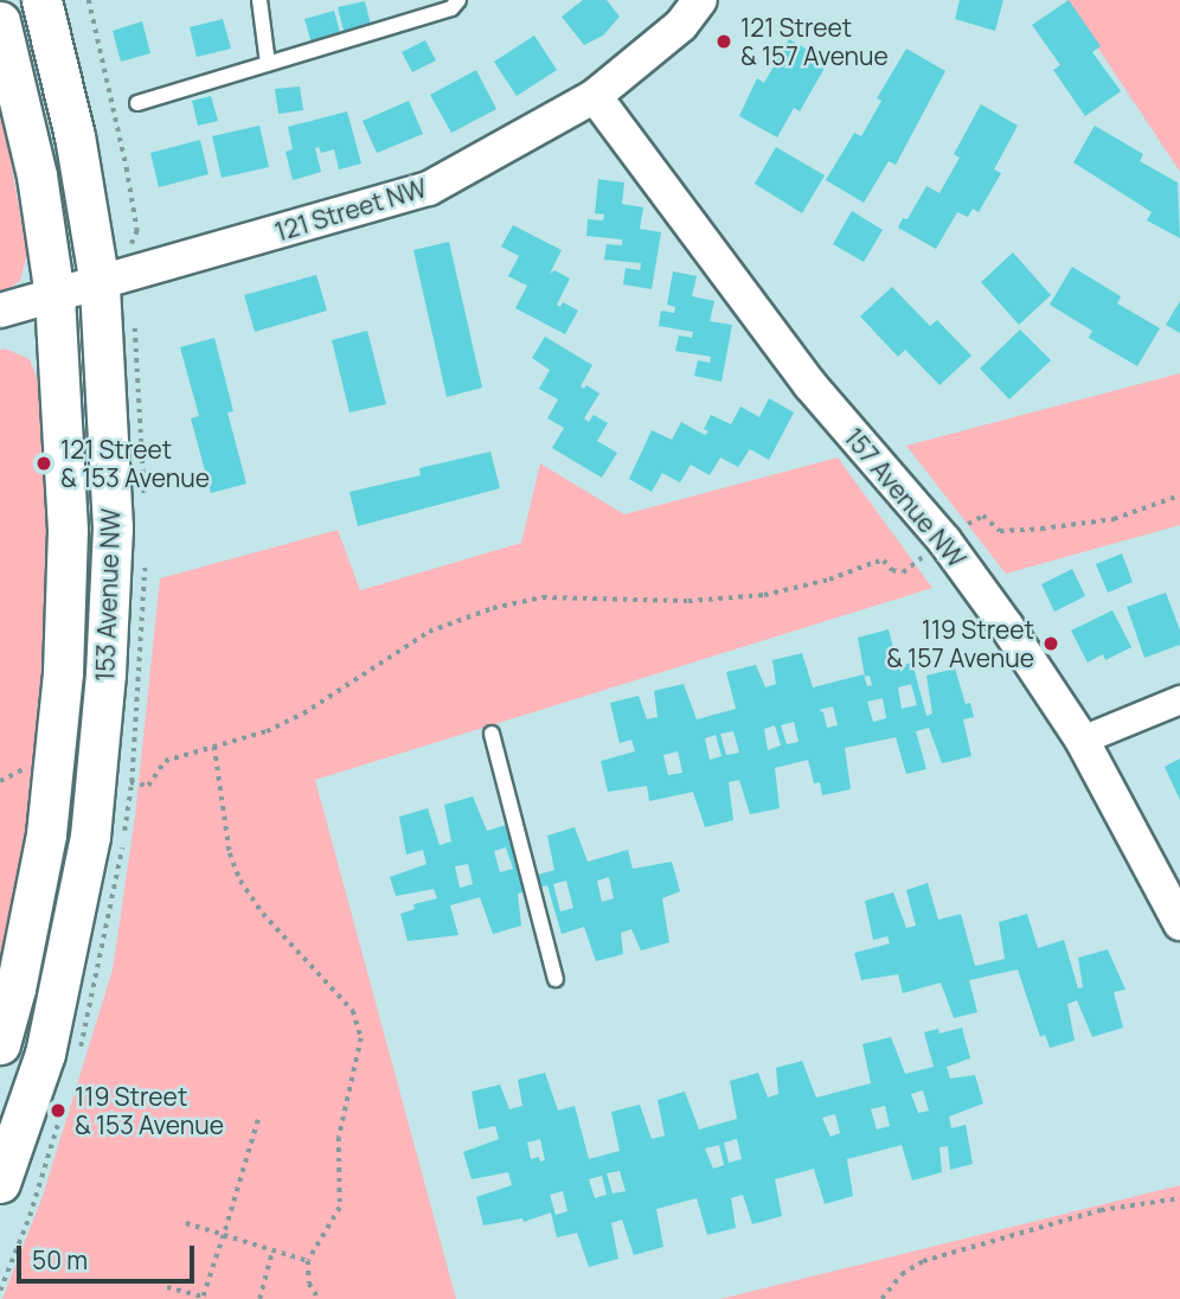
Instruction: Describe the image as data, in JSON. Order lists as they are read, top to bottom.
{
  "streets": {
    "main road": ["153 Avenue NW"],
    "street": ["121 Street NW", "157 Avenue NW"]
  },
  "crossings": [
    ["121 Street NW", "157 Avenue NW"],
    ["121 Street NW", "153 Avenue NW"]
  ],
  "places": [
    "121 Street & 157 Avenue",
    "121 Street & 153 Avenue",
    "119 Street & 157 Avenue",
    "119 Street & 153 Avenue"
  ],
  "scale_bar": "50 m"
}
